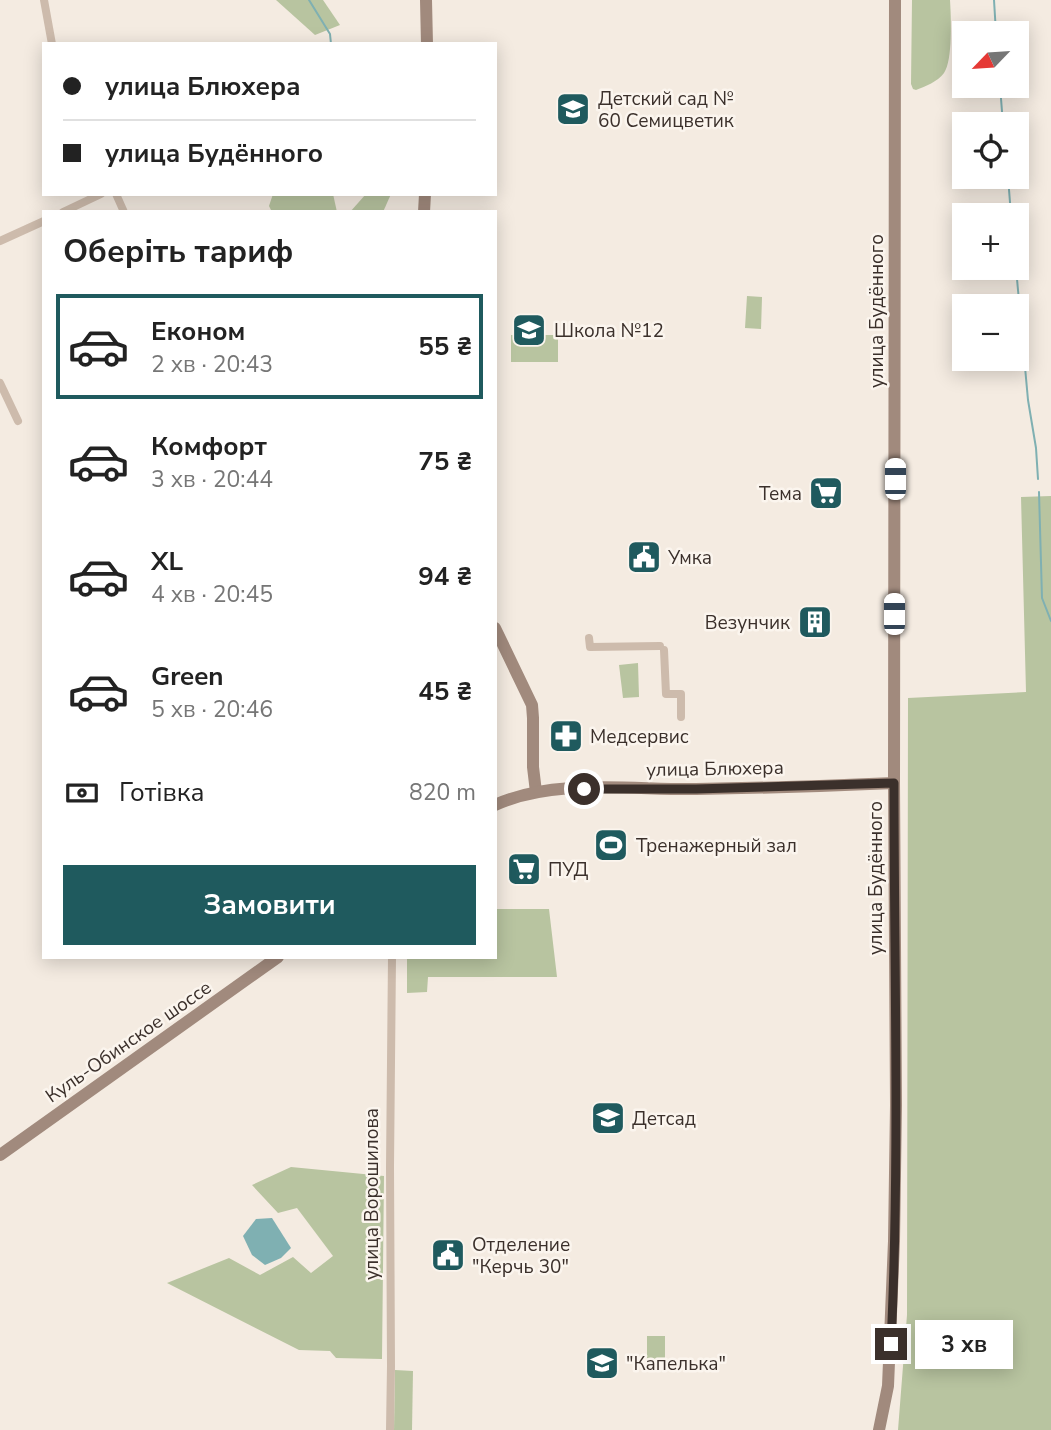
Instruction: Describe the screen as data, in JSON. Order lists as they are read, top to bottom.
{
  "streets": {
    "main road": ["улица Будённого", "улица Блюхера", "Куль-Обинское шоссе"],
    "street": ["улица Ворошилова"]
  },
  "crossings": [
    ["улица Будённого", "улица Блюхера"]
  ],
  "places": {
    "school or university": [
      "Детский сад № 60 Семицветик",
      "Школа №12",
      "Детсад",
      "\"Капелька\""
    ],
    "supermarket": ["Тема", "ПУД"],
    "public building": ["Умка", "Отделение \"Керчь 30\""],
    "building": ["Везунчик"],
    "pharmacy": ["Медсервис"],
    "sports": ["Тренажерный зал"]
  },
  "north": "bottom left",
  "page": {
    "map_buttons": ["+", "−"],
    "banner": ["улица Блюхера", "улица Будённого"],
    "heading": "Оберіть тариф",
    "list": [
      {
        "name": "Економ",
        "note": "2 хв · 20:43",
        "value": "55 ₴"
      },
      {
        "name": "Комфорт",
        "note": "3 хв · 20:44",
        "value": "75 ₴"
      },
      {
        "name": "XL",
        "note": "4 хв · 20:45",
        "value": "94 ₴"
      },
      {
        "name": "Green",
        "note": "5 хв · 20:46",
        "value": "45 ₴"
      }
    ],
    "pay": ["Готівка", "820 m"],
    "buttons": "Замовити",
    "bubble": "3 хв"
  }
}
